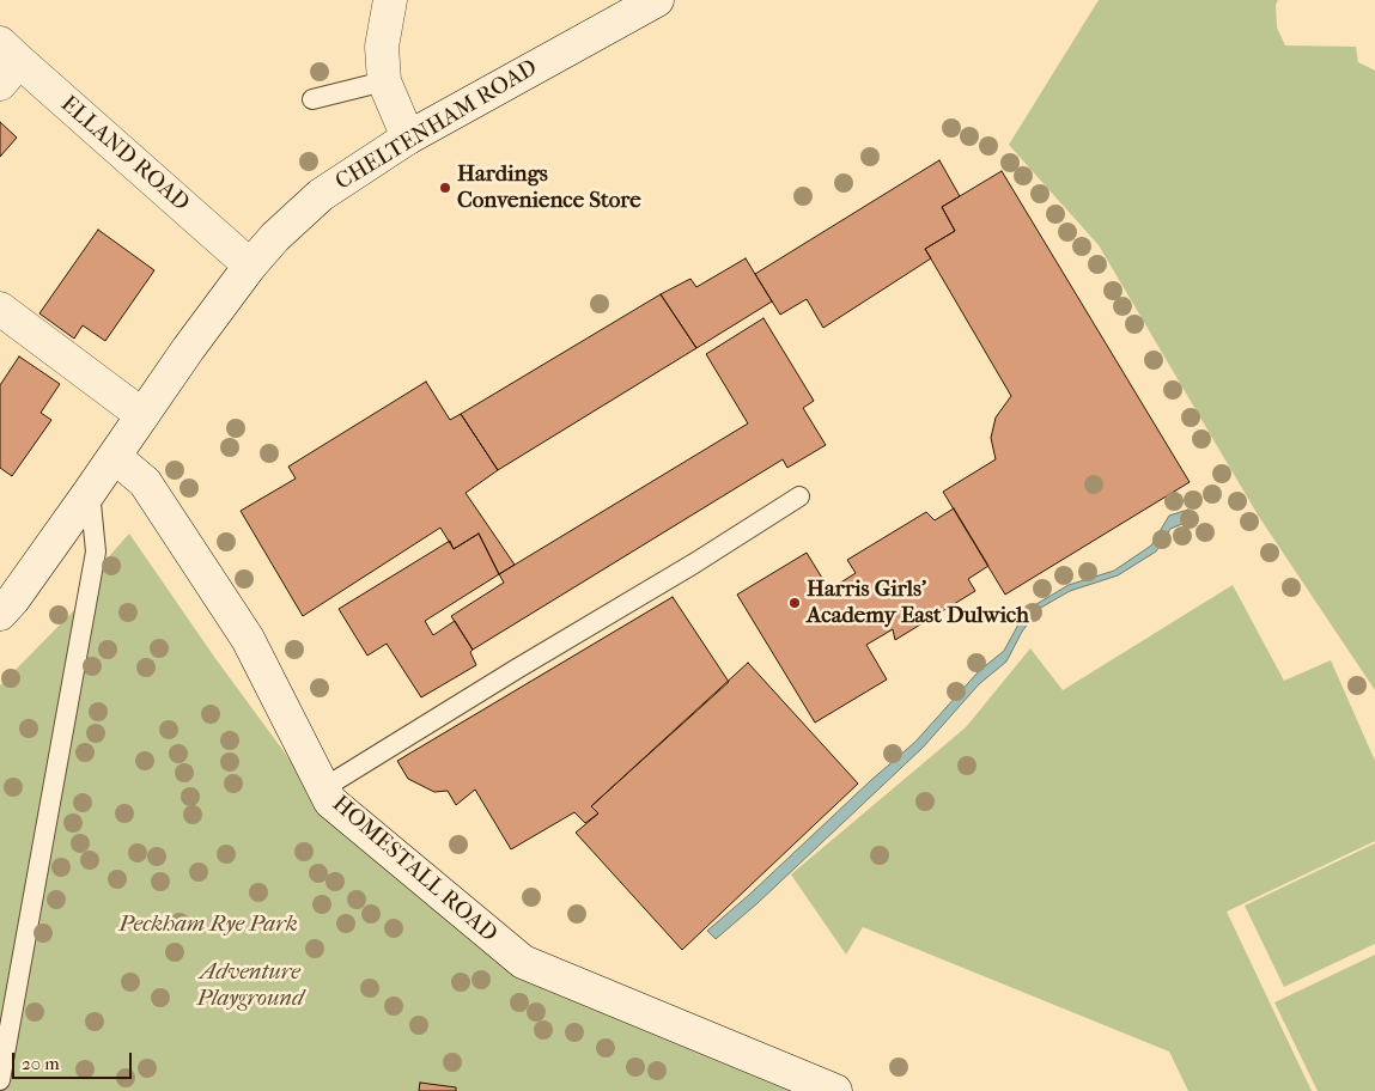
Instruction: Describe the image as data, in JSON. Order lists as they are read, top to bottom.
{
  "streets": {
    "street": ["CHELTENHAM ROAD", "ELLAND ROAD", "HOMESTALL ROAD"]
  },
  "crossings": [
    ["CHELTENHAM ROAD", "ELLAND ROAD"],
    ["CHELTENHAM ROAD", "HOMESTALL ROAD"]
  ],
  "parks": ["Peckham Rye Park", "Adventure Playground"],
  "places": ["Hardings Convenience Store", "Harris Girls' Academy East Dulwich"],
  "scale_bar": "20 m"
}
